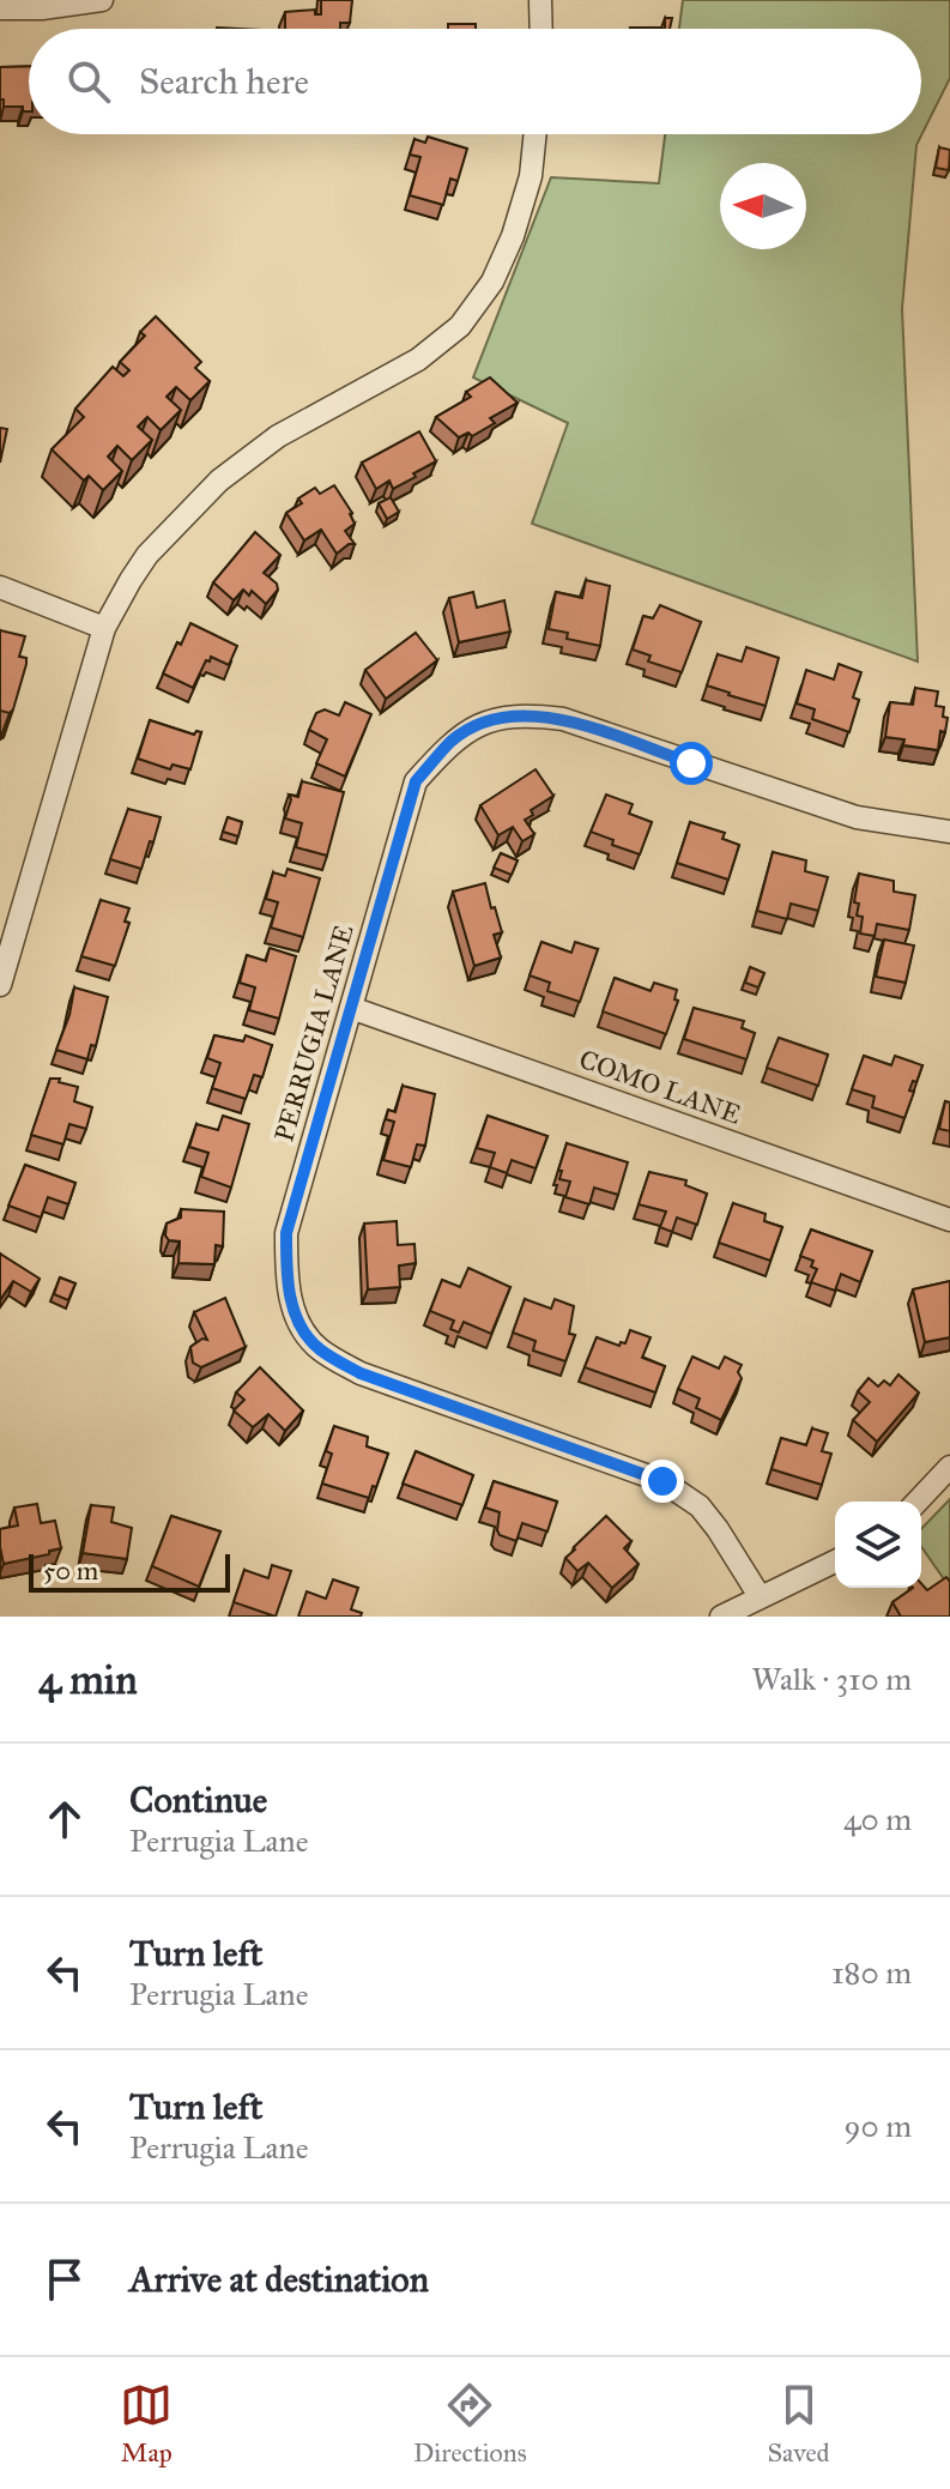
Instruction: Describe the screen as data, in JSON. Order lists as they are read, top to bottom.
{
  "streets": {
    "street": ["PERRUGIA LANE", "COMO LANE"]
  },
  "crossings": [
    ["PERRUGIA LANE", "COMO LANE"]
  ],
  "scale_bar": "50 m",
  "north": "left",
  "page": {
    "search": "Search here",
    "scale": "50 m",
    "heading": ["4 min", "Walk · 310 m"],
    "list": [
      ["Continue", "Perrugia Lane", "40 m"],
      ["Turn left", "Perrugia Lane", "180 m"],
      ["Turn left", "Perrugia Lane", "90 m"],
      "Arrive at destination"
    ],
    "nav": ["Map", "Directions", "Saved"]
  }
}
